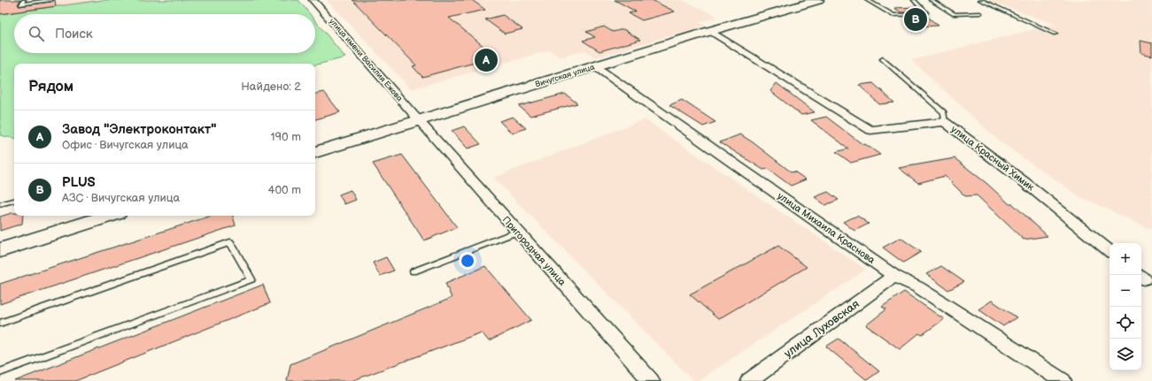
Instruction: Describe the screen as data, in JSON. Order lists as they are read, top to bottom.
{
  "streets": {
    "main road": ["Вичугская улица"],
    "street": [
      "улица имени Василия Ежова",
      "улица Красный Химик",
      "улица Михаила Краснова",
      "Пригородная улица",
      "улица Луховская"
    ]
  },
  "crossings": [
    ["улица имени Василия Ежова", "Вичугская улица"],
    ["улица имени Василия Ежова", "Пригородная улица"],
    ["Вичугская улица", "улица Красный Химик"],
    ["Вичугская улица", "улица Михаила Краснова"],
    ["Вичугская улица", "Пригородная улица"],
    ["улица Михаила Краснова", "улица Луховская"]
  ],
  "page": {
    "pins": ["B", "A"],
    "search": "Поиск",
    "heading": ["Рядом", "Найдено: 2"],
    "list": [
      {
        "mark": "A",
        "name": "Завод \"Электроконтакт\"",
        "note": "Офис · Вичугская улица",
        "value": "190 m"
      },
      {
        "mark": "B",
        "name": "PLUS",
        "note": "АЗС · Вичугская улица",
        "value": "400 m"
      }
    ],
    "map_buttons": ["+", "−"]
  }
}
